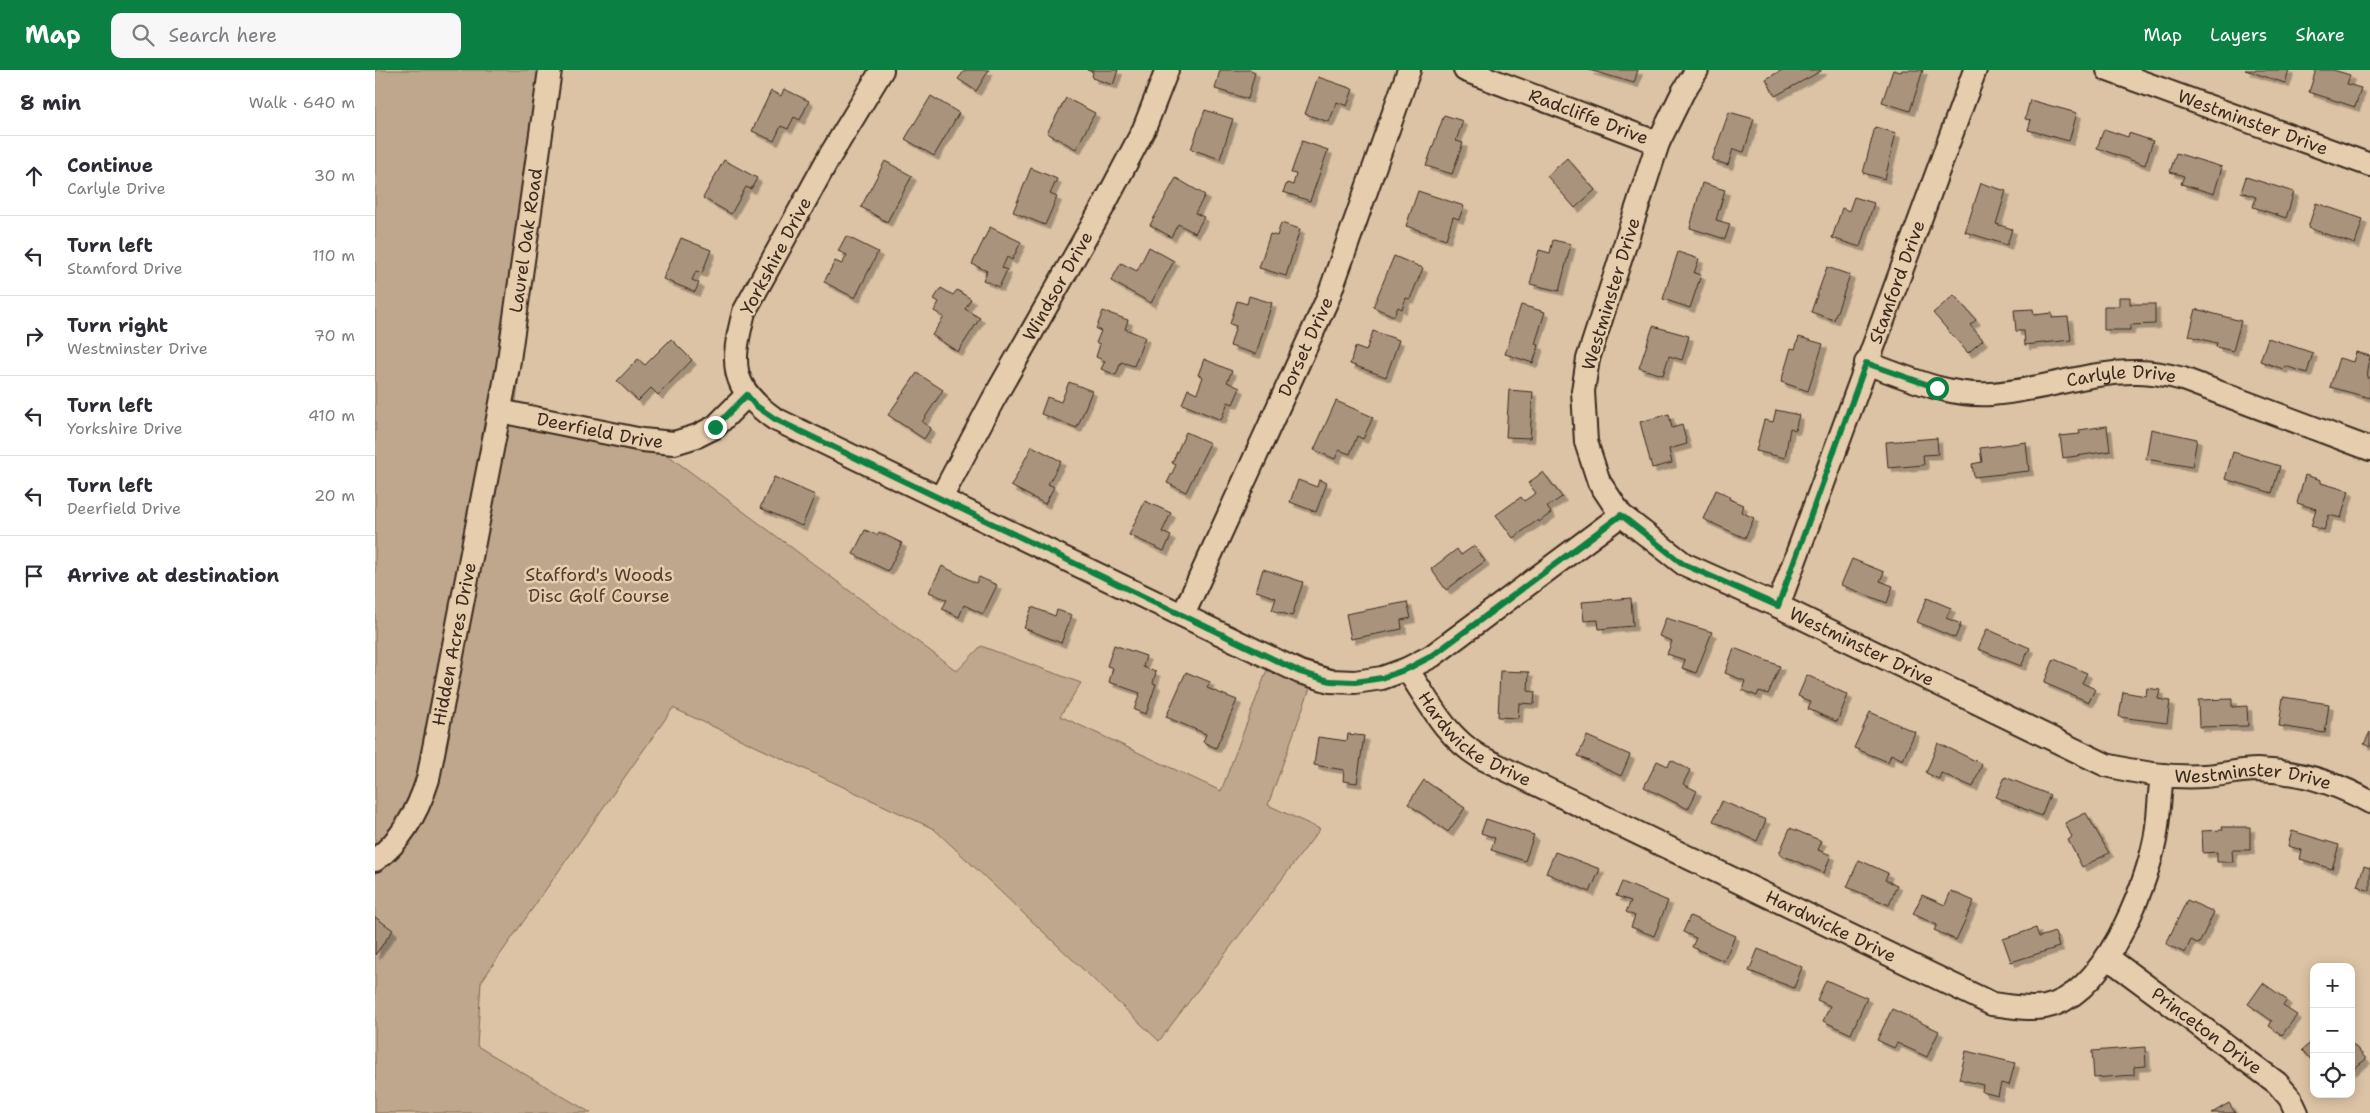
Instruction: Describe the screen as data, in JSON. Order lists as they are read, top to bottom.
{
  "streets": {
    "street": [
      "Radcliffe Drive",
      "Westminster Drive",
      "Laurel Oak Road",
      "Yorkshire Drive",
      "Stamford Drive",
      "Windsor Drive",
      "Dorset Drive",
      "Carlyle Drive",
      "Deerfield Drive",
      "Hidden Acres Drive",
      "Hardwicke Drive",
      "Princeton Drive"
    ]
  },
  "crossings": [
    ["Radcliffe Drive", "Westminster Drive"],
    ["Westminster Drive", "Yorkshire Drive"],
    ["Westminster Drive", "Stamford Drive"],
    ["Westminster Drive", "Hardwicke Drive"],
    ["Laurel Oak Road", "Deerfield Drive"],
    ["Laurel Oak Road", "Hidden Acres Drive"],
    ["Yorkshire Drive", "Windsor Drive"],
    ["Yorkshire Drive", "Dorset Drive"],
    ["Yorkshire Drive", "Deerfield Drive"],
    ["Yorkshire Drive", "Hardwicke Drive"],
    ["Stamford Drive", "Carlyle Drive"],
    ["Deerfield Drive", "Hidden Acres Drive"],
    ["Hardwicke Drive", "Princeton Drive"]
  ],
  "parks": ["Stafford's Woods Disc Golf Course"],
  "page": {
    "header": "Map",
    "search": "Search here",
    "nav": ["Map", "Layers", "Share"],
    "heading": ["8 min", "Walk · 640 m"],
    "list": [
      ["Continue", "Carlyle Drive", "30 m"],
      ["Turn left", "Stamford Drive", "110 m"],
      ["Turn right", "Westminster Drive", "70 m"],
      ["Turn left", "Yorkshire Drive", "410 m"],
      ["Turn left", "Deerfield Drive", "20 m"],
      "Arrive at destination"
    ],
    "map_buttons": ["+", "−"]
  }
}
